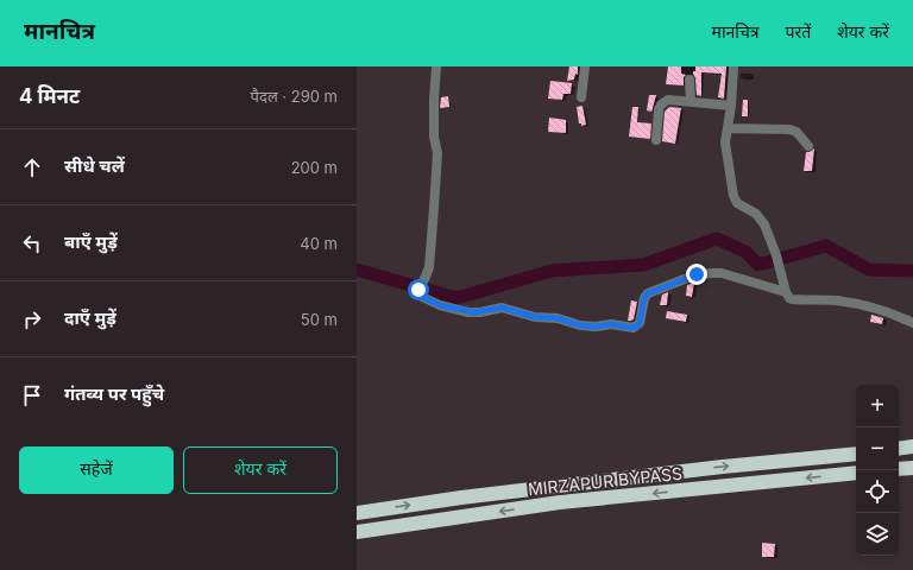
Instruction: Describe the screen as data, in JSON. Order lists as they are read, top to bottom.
{
  "streets": {
    "highway": ["MIRZAPUR BYPASS"]
  },
  "page": {
    "header": "मानचित्र",
    "nav": ["मानचित्र", "परतें", "शेयर करें"],
    "heading": ["4 मिनट", "पैदल · 290 m"],
    "list": [
      ["सीधे चलें", "200 m"],
      ["बाएँ मुड़ें", "40 m"],
      ["दाएँ मुड़ें", "50 m"],
      "गंतव्य पर पहुँचे"
    ],
    "map_buttons": ["+", "−"],
    "buttons": ["सहेजें", "शेयर करें"]
  }
}
